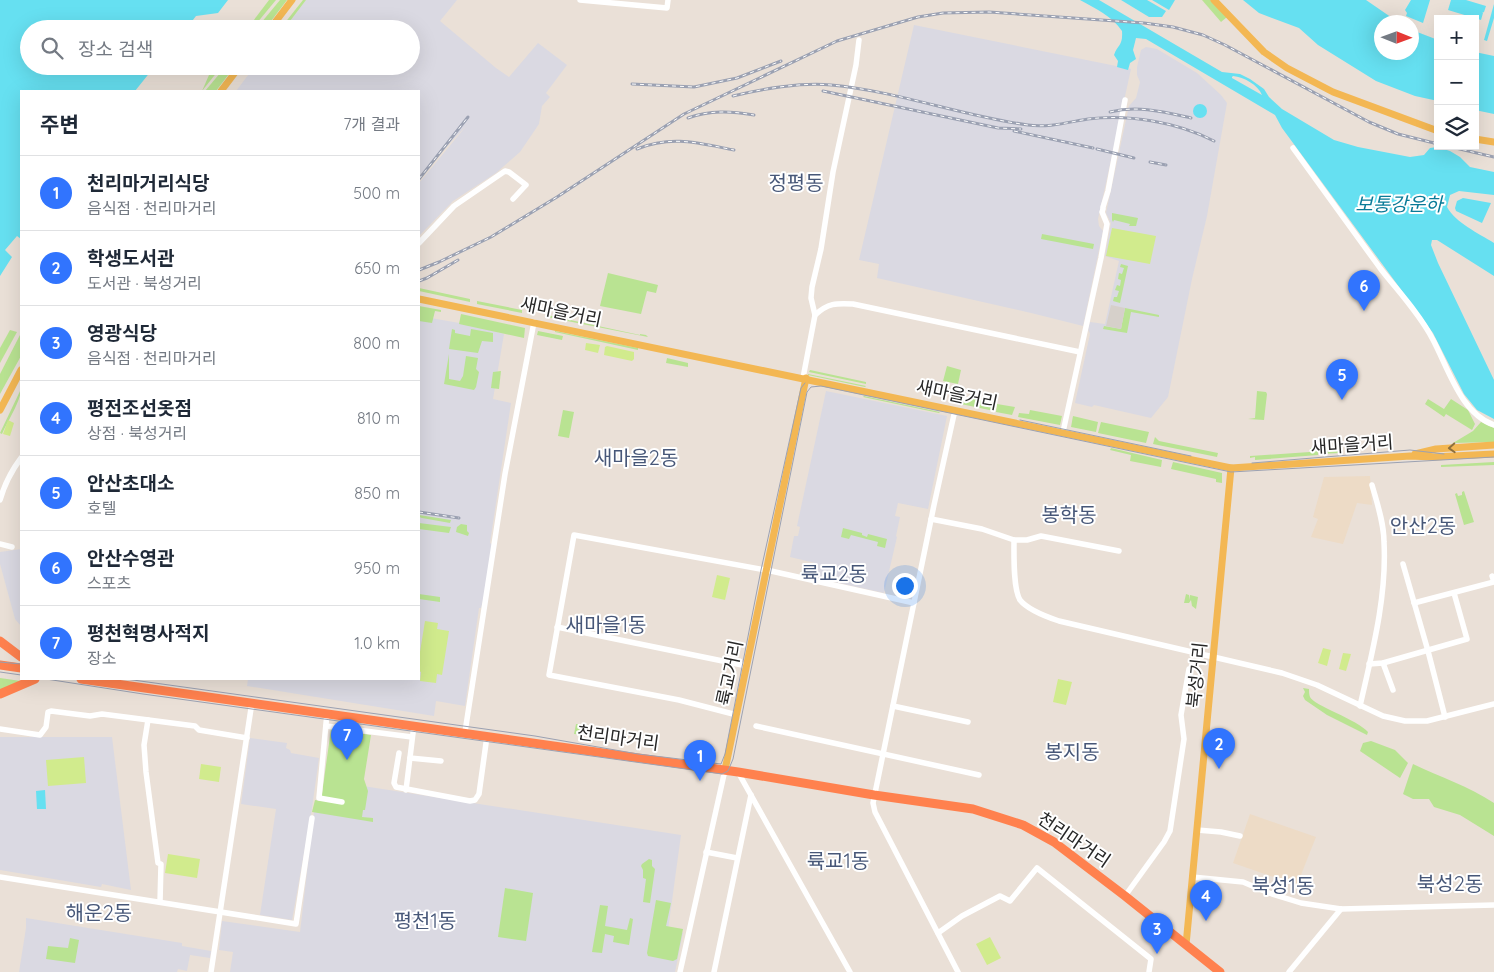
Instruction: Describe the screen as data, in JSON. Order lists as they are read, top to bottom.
{
  "streets": {
    "highway": ["천리마거리"],
    "main road": ["새마을거리", "륙교거리", "북성거리"]
  },
  "crossings": [
    ["새마을거리", "륙교거리"],
    ["새마을거리", "북성거리"],
    ["륙교거리", "천리마거리"],
    ["북성거리", "천리마거리"]
  ],
  "districts": [
    "정평동",
    "새마을2동",
    "봉학동",
    "안산2동",
    "륙교2동",
    "새마을1동",
    "봉지동",
    "륙교1동",
    "북성2동",
    "북성1동",
    "해운2동",
    "평천1동"
  ],
  "water": ["보통강운하"],
  "north": "right",
  "page": {
    "map_buttons": ["+", "−"],
    "search": "장소 검색",
    "heading": ["주변", "7개 결과"],
    "list": [
      {
        "mark": "1",
        "name": "천리마거리식당",
        "note": "음식점 · 천리마거리",
        "value": "500 m"
      },
      {
        "mark": "2",
        "name": "학생도서관",
        "note": "도서관 · 북성거리",
        "value": "650 m"
      },
      {
        "mark": "3",
        "name": "영광식당",
        "note": "음식점 · 천리마거리",
        "value": "800 m"
      },
      {
        "mark": "4",
        "name": "평전조선옷점",
        "note": "상점 · 북성거리",
        "value": "810 m"
      },
      {
        "mark": "5",
        "name": "안산초대소",
        "note": "호텔",
        "value": "850 m"
      },
      {
        "mark": "6",
        "name": "안산수영관",
        "note": "스포츠",
        "value": "950 m"
      },
      {
        "mark": "7",
        "name": "평천혁명사적지",
        "note": "장소",
        "value": "1.0 km"
      }
    ],
    "pins": [
      "6",
      "5",
      "7",
      "2",
      "1",
      "4",
      "3"
    ]
  }
}
